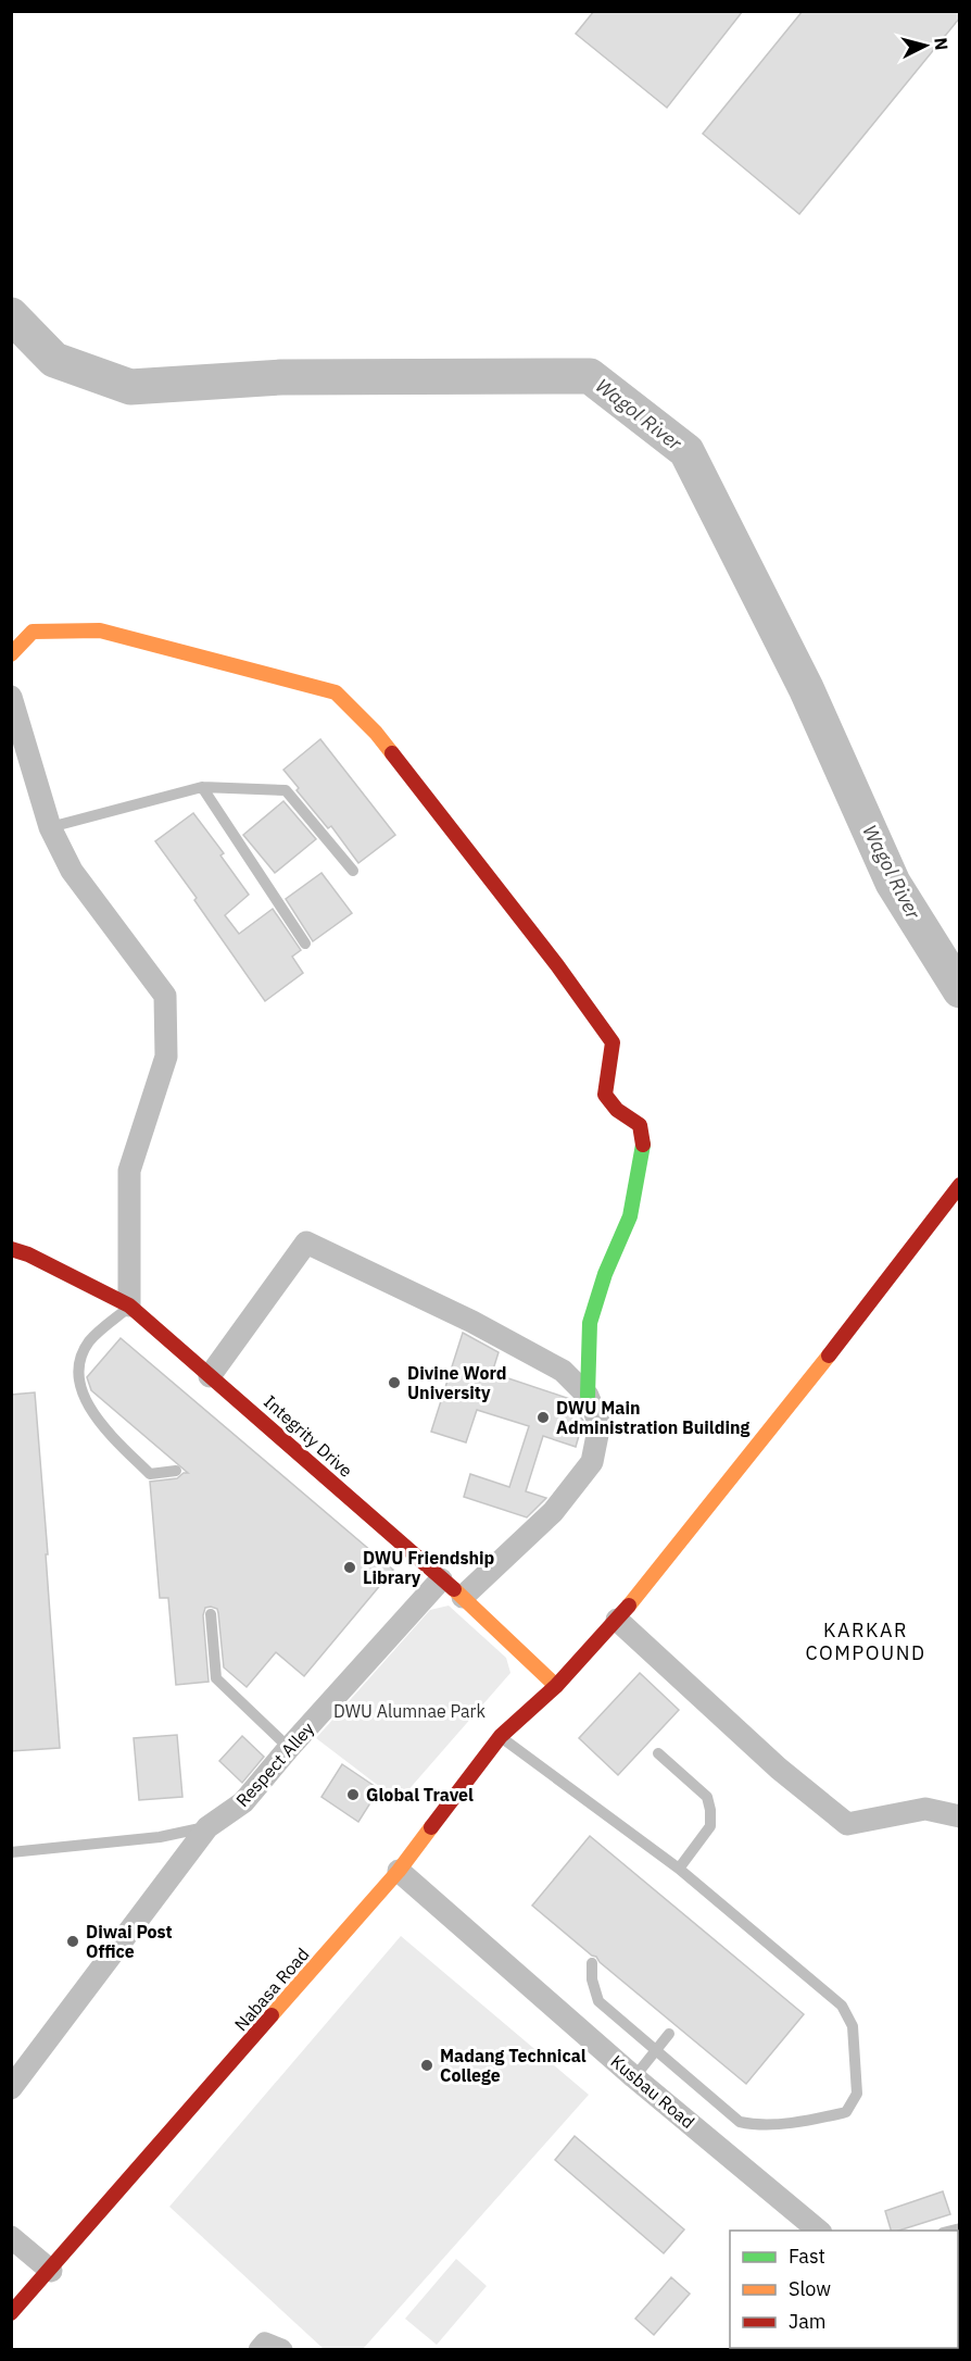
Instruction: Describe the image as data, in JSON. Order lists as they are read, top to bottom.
{
  "streets": {
    "street": [
      "Integrity Drive",
      "Respect Alley",
      "Nabasa Road",
      "Kusbau Road"
    ]
  },
  "crossings": [
    ["Integrity Drive", "Respect Alley"],
    ["Integrity Drive", "Nabasa Road"],
    ["Nabasa Road", "Kusbau Road"]
  ],
  "districts": ["KARKAR COMPOUND"],
  "water": ["Wagol River"],
  "parks": ["DWU Alumnae Park"],
  "places": [
    "Divine Word University",
    "DWU Main Administration Building",
    "DWU Friendship Library",
    "Global Travel",
    "Diwai Post Office",
    "Madang Technical College"
  ],
  "legend": ["Fast", "Slow", "Jam"],
  "north": "right"
}
